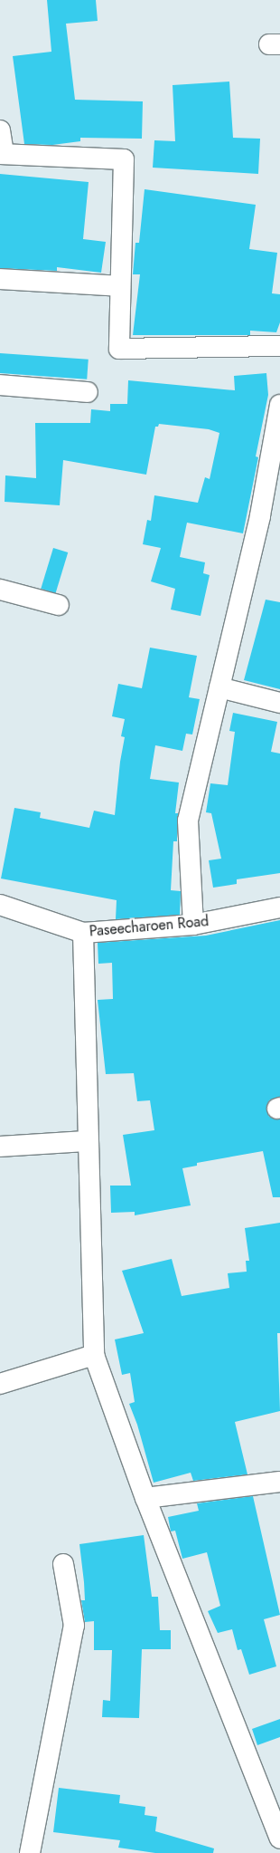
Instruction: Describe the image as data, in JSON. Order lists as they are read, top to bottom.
{
  "streets": {
    "street": ["Paseecharoen Road"]
  }
}
